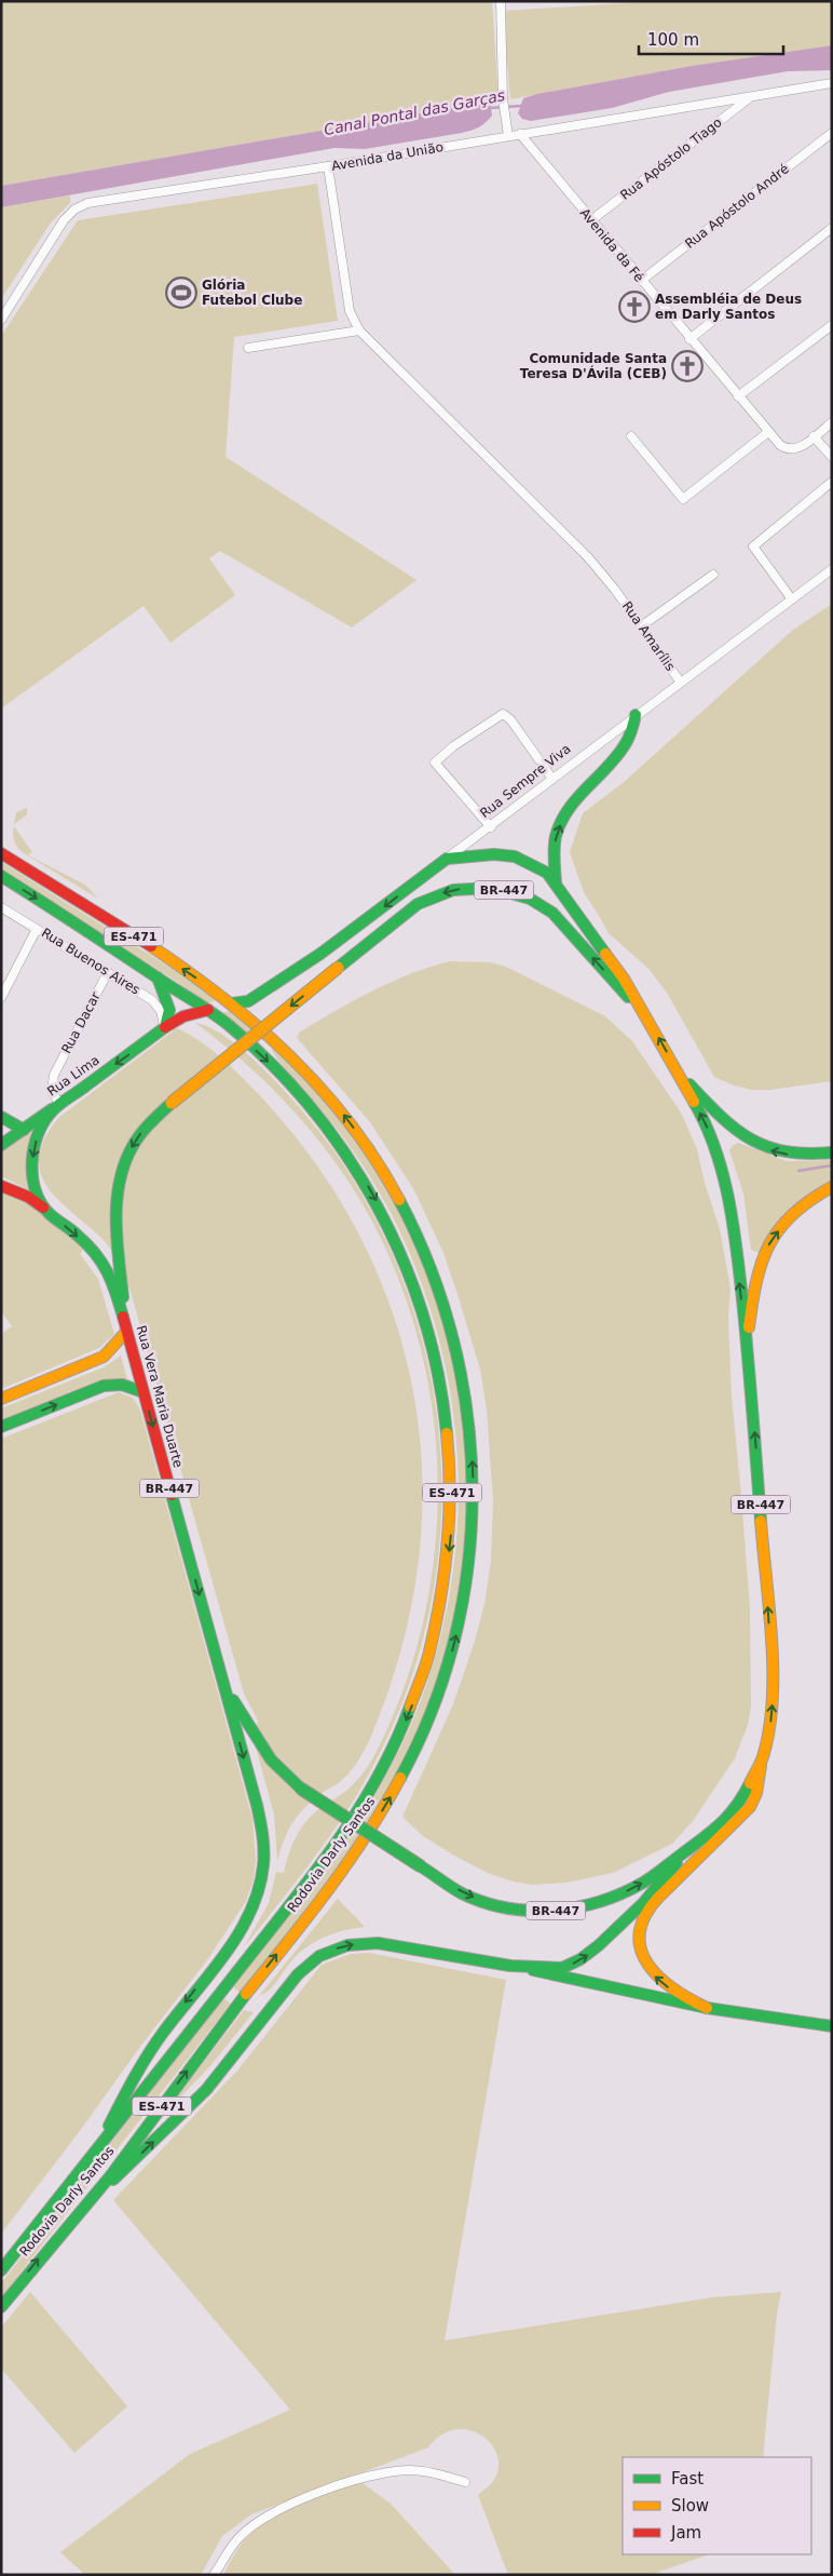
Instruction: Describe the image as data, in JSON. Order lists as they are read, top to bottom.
{
  "streets": {
    "main road": [
      "Rua Sempre Viva",
      "BR-447",
      "ES-471",
      "Rua Lima",
      "Rua Vera Maria Duarte",
      "Rodovia Darly Santos"
    ],
    "street": [
      "Avenida da União",
      "Rua Apóstolo Tiago",
      "Rua Apóstolo André",
      "Avenida da Fé",
      "Rua Amarílis",
      "Rua Buenos Aires",
      "Rua Dacar"
    ]
  },
  "crossings": [
    ["Avenida da União", "Rua Apóstolo Tiago"],
    ["Avenida da União", "Avenida da Fé"],
    ["Rua Apóstolo Tiago", "Avenida da Fé"],
    ["Rua Apóstolo André", "Avenida da Fé"],
    ["Rua Amarílis", "Rua Sempre Viva"],
    ["Rua Sempre Viva", "BR-447"],
    ["Rua Sempre Viva", "Rodovia Darly Santos"],
    ["BR-447", "Rua Vera Maria Duarte"],
    ["BR-447", "Rodovia Darly Santos"],
    ["Rua Buenos Aires", "Rua Dacar"],
    ["Rua Buenos Aires", "Rua Lima"],
    ["Rua Dacar", "Rua Lima"],
    ["Rua Dacar", "Rua Vera Maria Duarte"],
    ["Rua Lima", "Rua Vera Maria Duarte"],
    ["Rua Lima", "Rodovia Darly Santos"]
  ],
  "one_way": ["Rua Lima", "Rua Vera Maria Duarte"],
  "water": ["Canal Pontal das Garças"],
  "places": {
    "sports": ["Glória Futebol Clube"],
    "church": ["Assembléia de Deus em Darly Santos", "Comunidade Santa Teresa D'Ávila (CEB)"]
  },
  "legend": ["Fast", "Slow", "Jam"],
  "scale_bar": "100 m"
}
